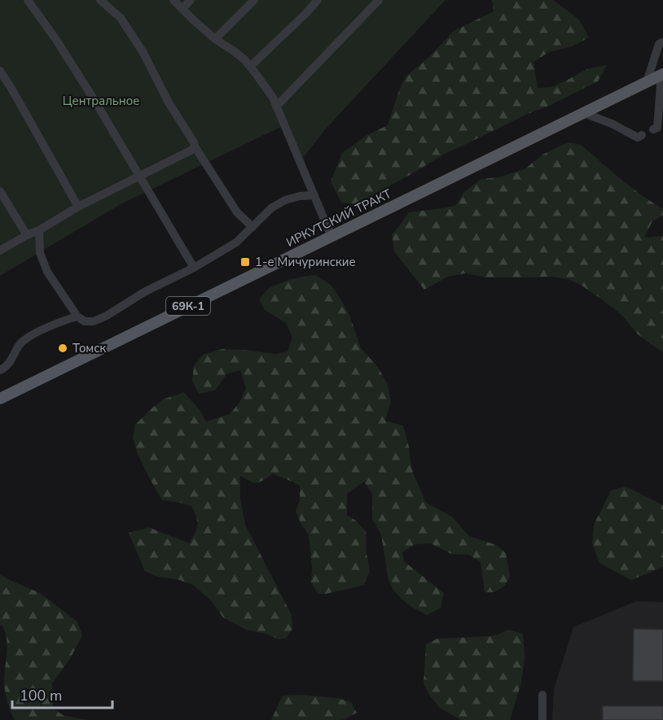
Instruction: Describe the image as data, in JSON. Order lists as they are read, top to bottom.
{
  "streets": {
    "main road": ["ИРКУТСКИЙ ТРАКТ", "69К-1"]
  },
  "parks": ["Центральное"],
  "places": {
    "transit": ["1-е Мичуринские"],
    "other": ["Томск"]
  },
  "scale_bar": "100 m"
}
